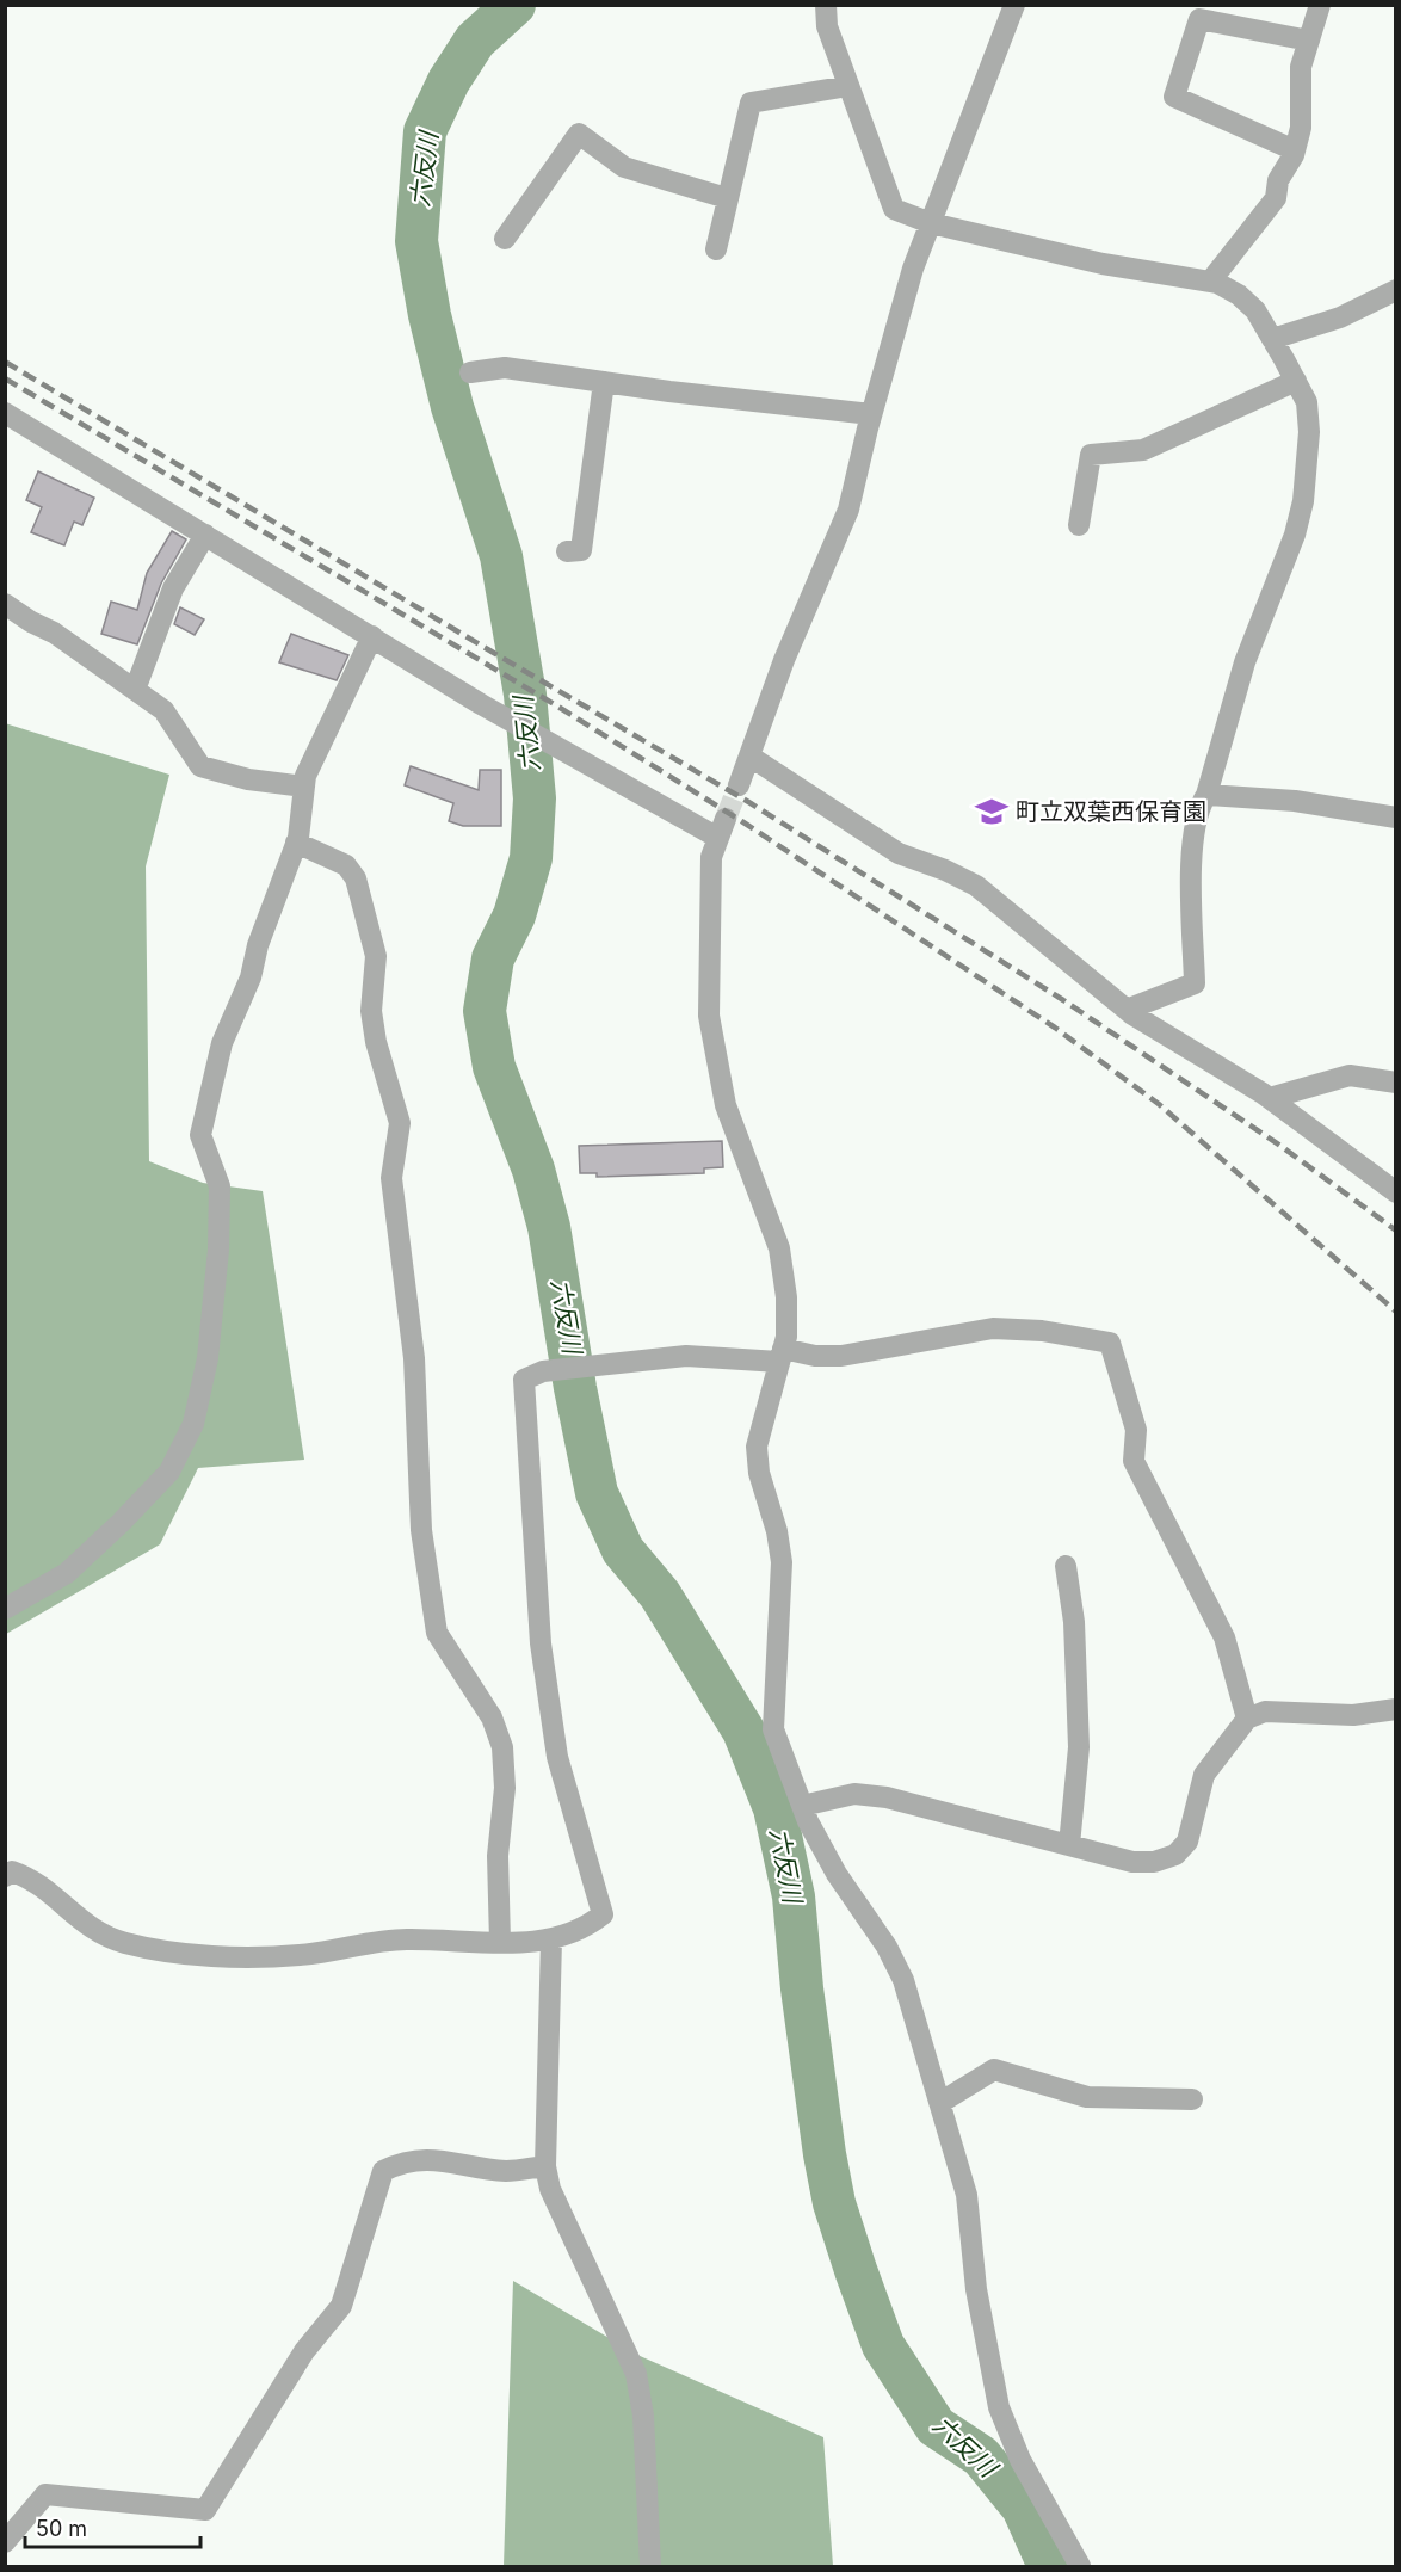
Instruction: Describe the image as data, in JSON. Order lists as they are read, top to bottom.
{
  "water": ["六反川"],
  "places": {
    "school or university": ["町立双葉西保育園"]
  },
  "scale_bar": "50 m"
}
